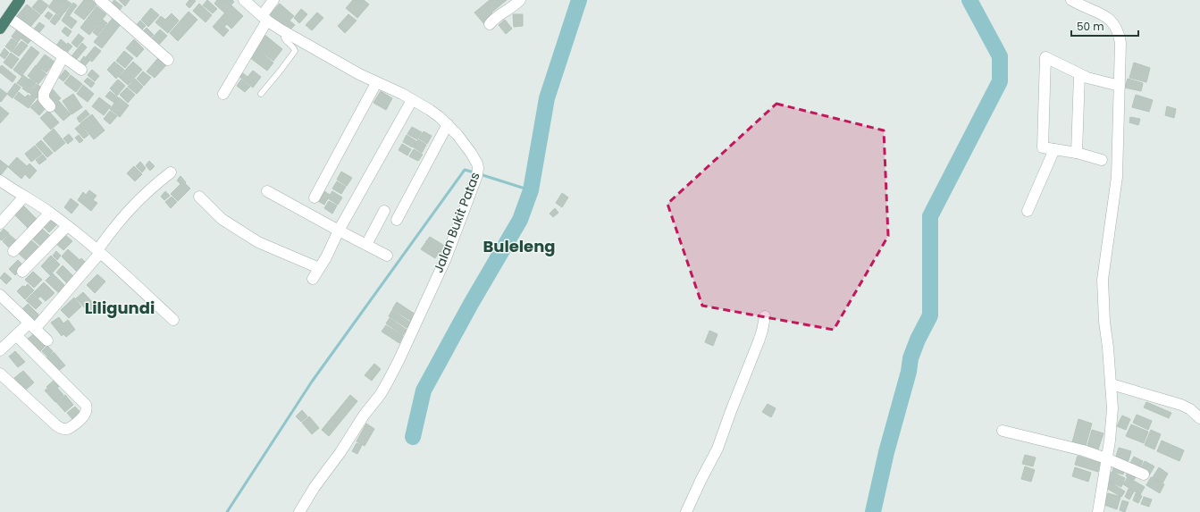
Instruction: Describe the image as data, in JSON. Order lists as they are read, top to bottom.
{
  "streets": {
    "street": ["Jalan Bukit Patas"]
  },
  "districts": ["Buleleng", "Liligundi"],
  "scale_bar": "50 m"
}
